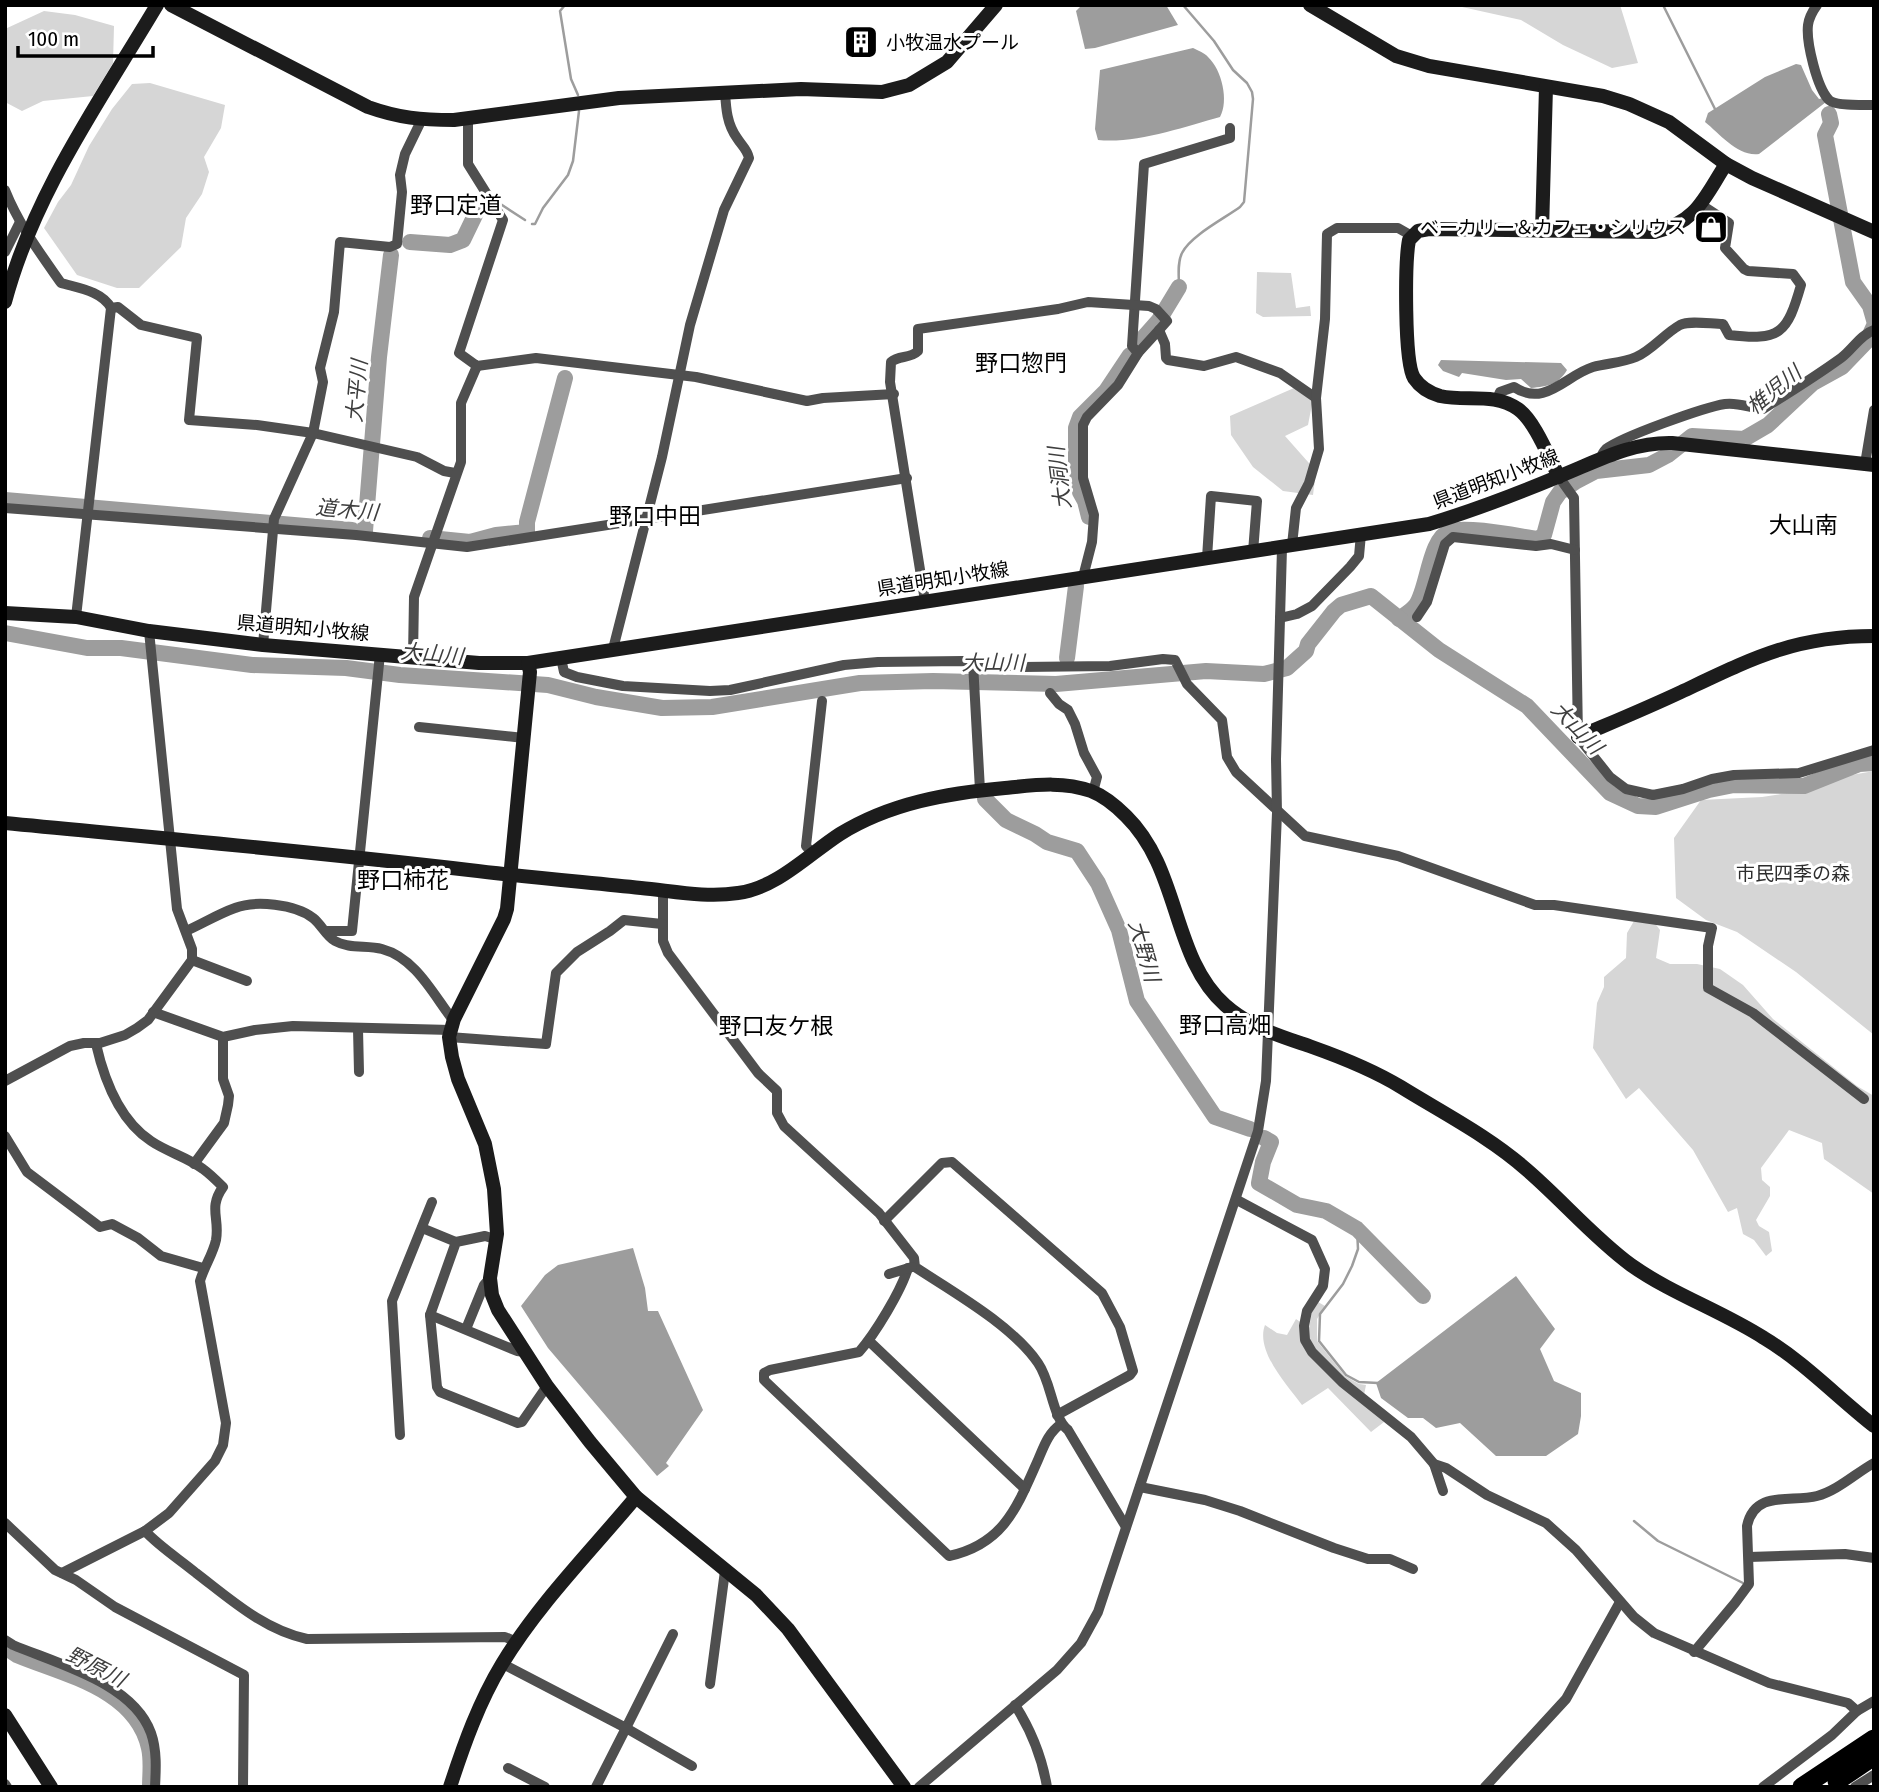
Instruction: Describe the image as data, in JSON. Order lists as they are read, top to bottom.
{
  "streets": {
    "street": ["県道明知小牧線"]
  },
  "districts": [
    "野口定道",
    "野口惣門",
    "野口中田",
    "大山南",
    "野口柿花",
    "野口高畑",
    "野口友ケ根"
  ],
  "water": [
    "椎児川",
    "大平川",
    "大洞川",
    "道木川",
    "大山川",
    "大野川",
    "野原川"
  ],
  "parks": ["市民四季の森"],
  "places": {
    "building": ["小牧温水プール"],
    "shop": ["ベーカリー＆カフェ・シリウス"]
  },
  "scale_bar": "100 m"
}
